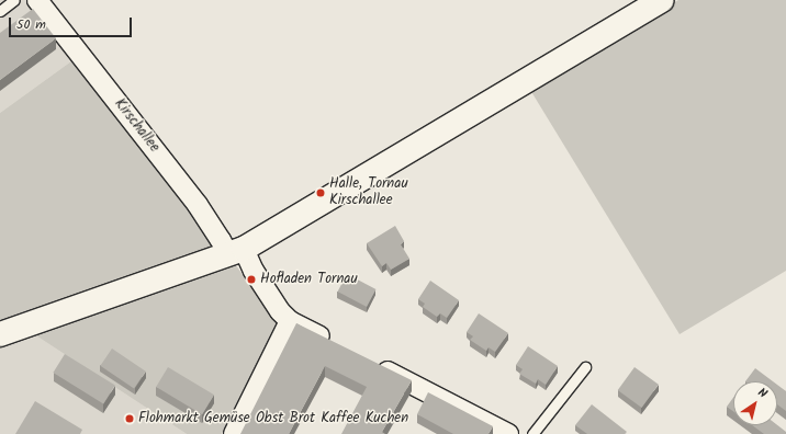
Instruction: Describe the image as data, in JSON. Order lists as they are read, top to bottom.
{
  "streets": {
    "street": ["Kirschallee"]
  },
  "places": ["Halle, Tornau Kirschallee", "Hofladen Tornau", "Flohmarkt Gemüse Obst Brot Kaffee Kuchen"],
  "scale_bar": "50 m",
  "north": "top right"
}
